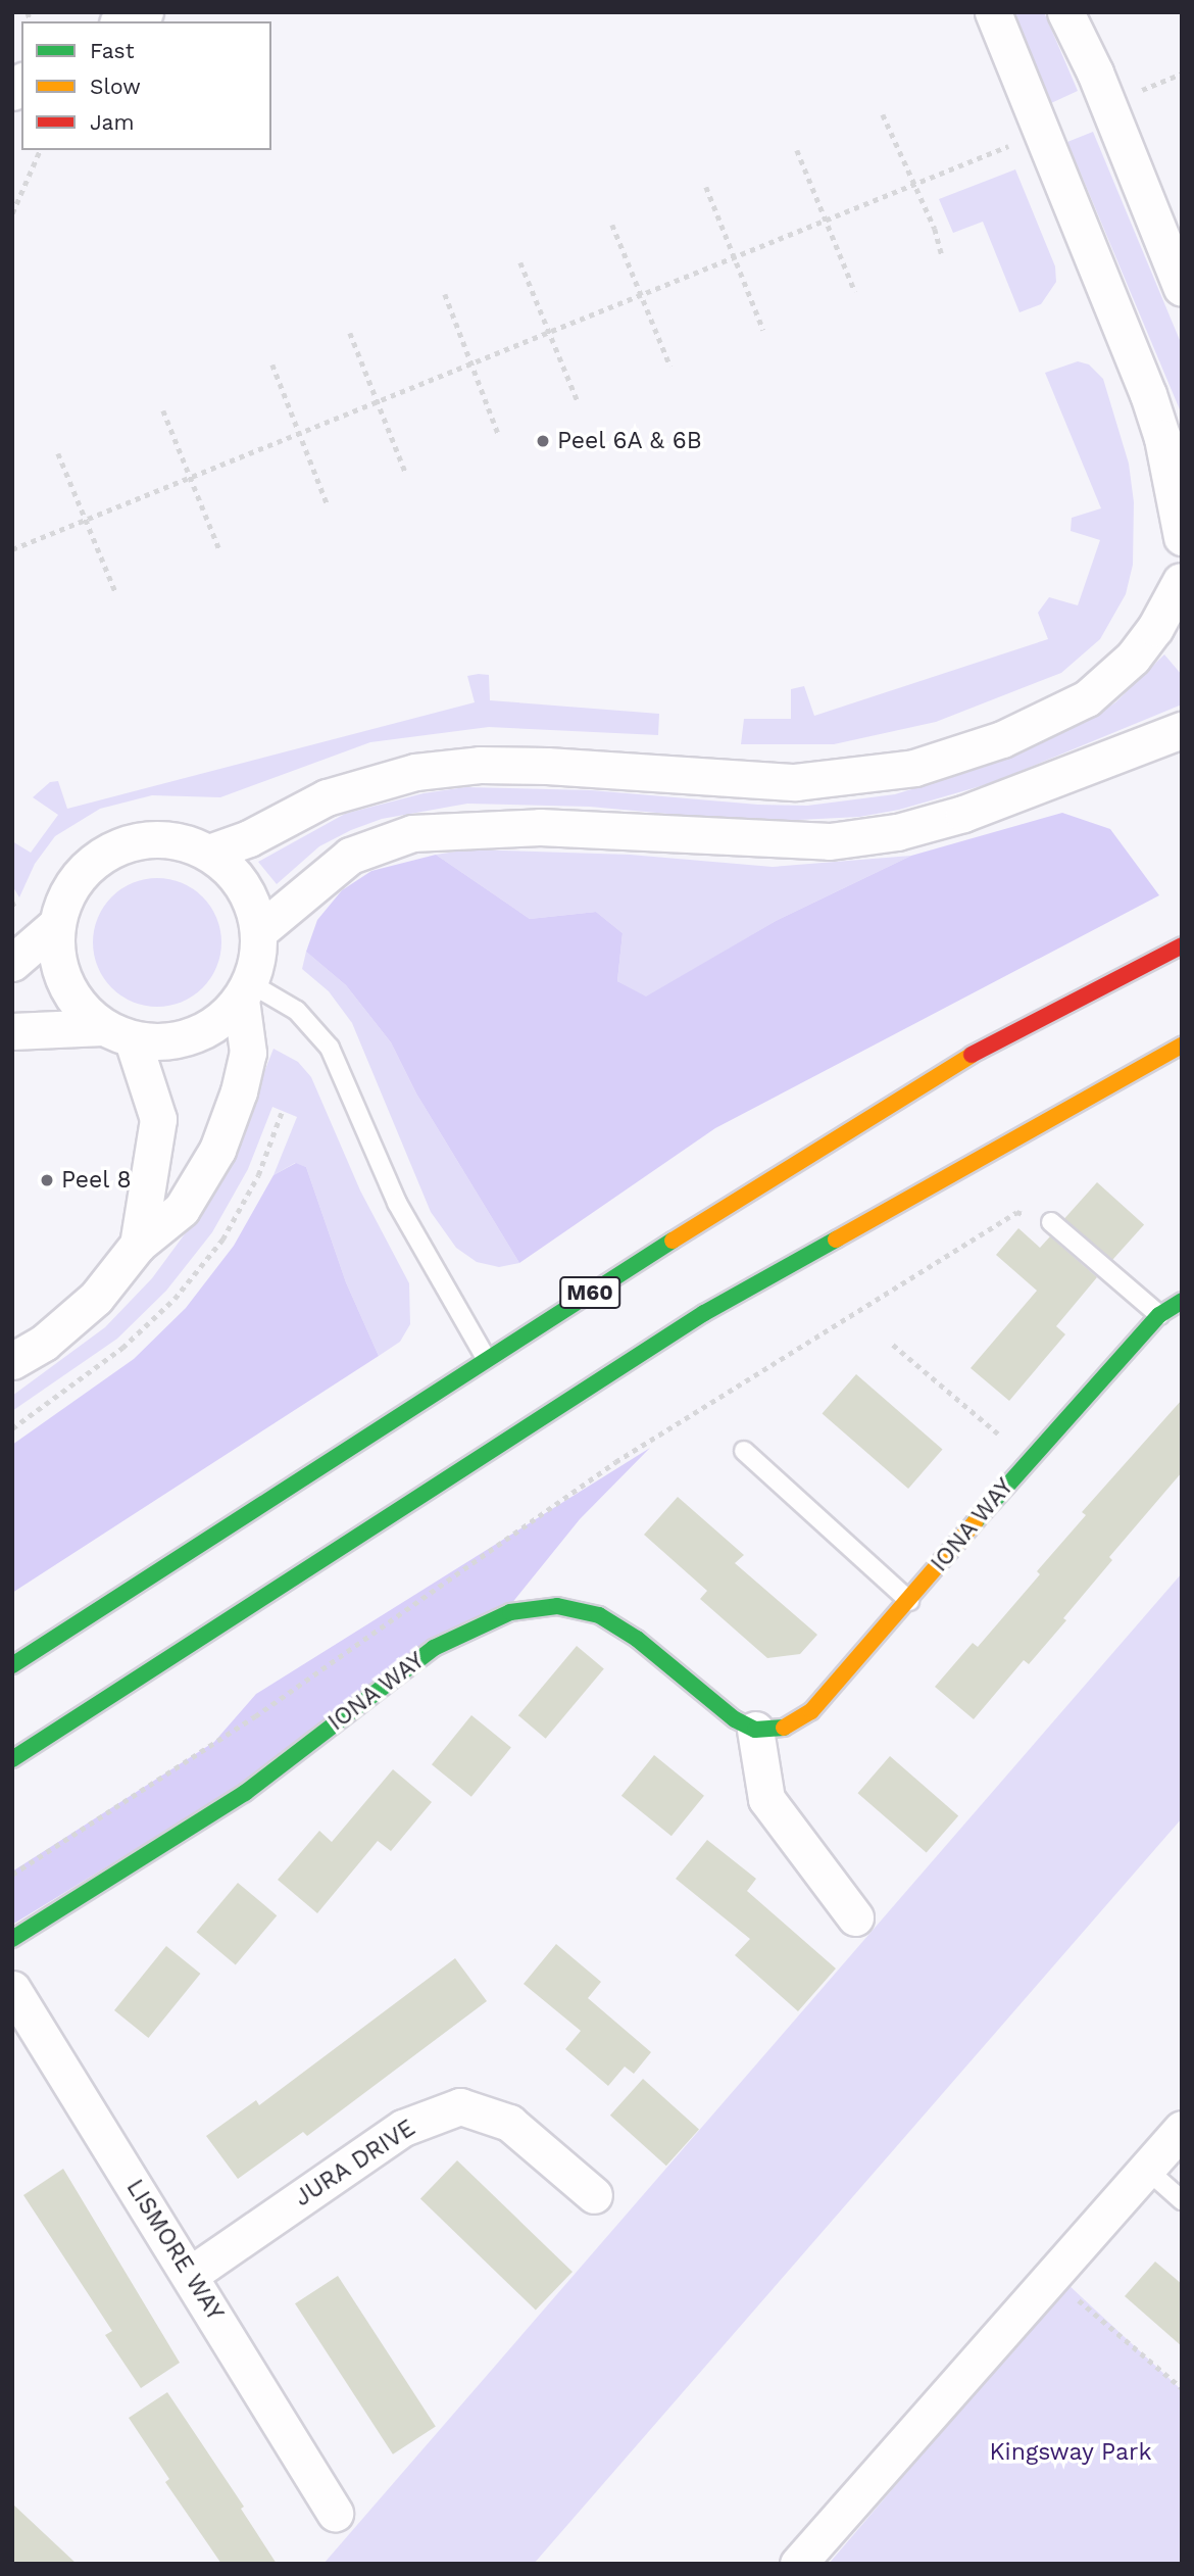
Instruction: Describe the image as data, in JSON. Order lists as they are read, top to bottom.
{
  "streets": {
    "main road": ["M60", "IONA WAY"],
    "street": ["JURA DRIVE", "LISMORE WAY"]
  },
  "crossings": [
    ["JURA DRIVE", "LISMORE WAY"]
  ],
  "parks": ["Kingsway Park"],
  "places": ["Peel 6A & 6B", "Peel 8"],
  "legend": ["Fast", "Slow", "Jam"]
}
